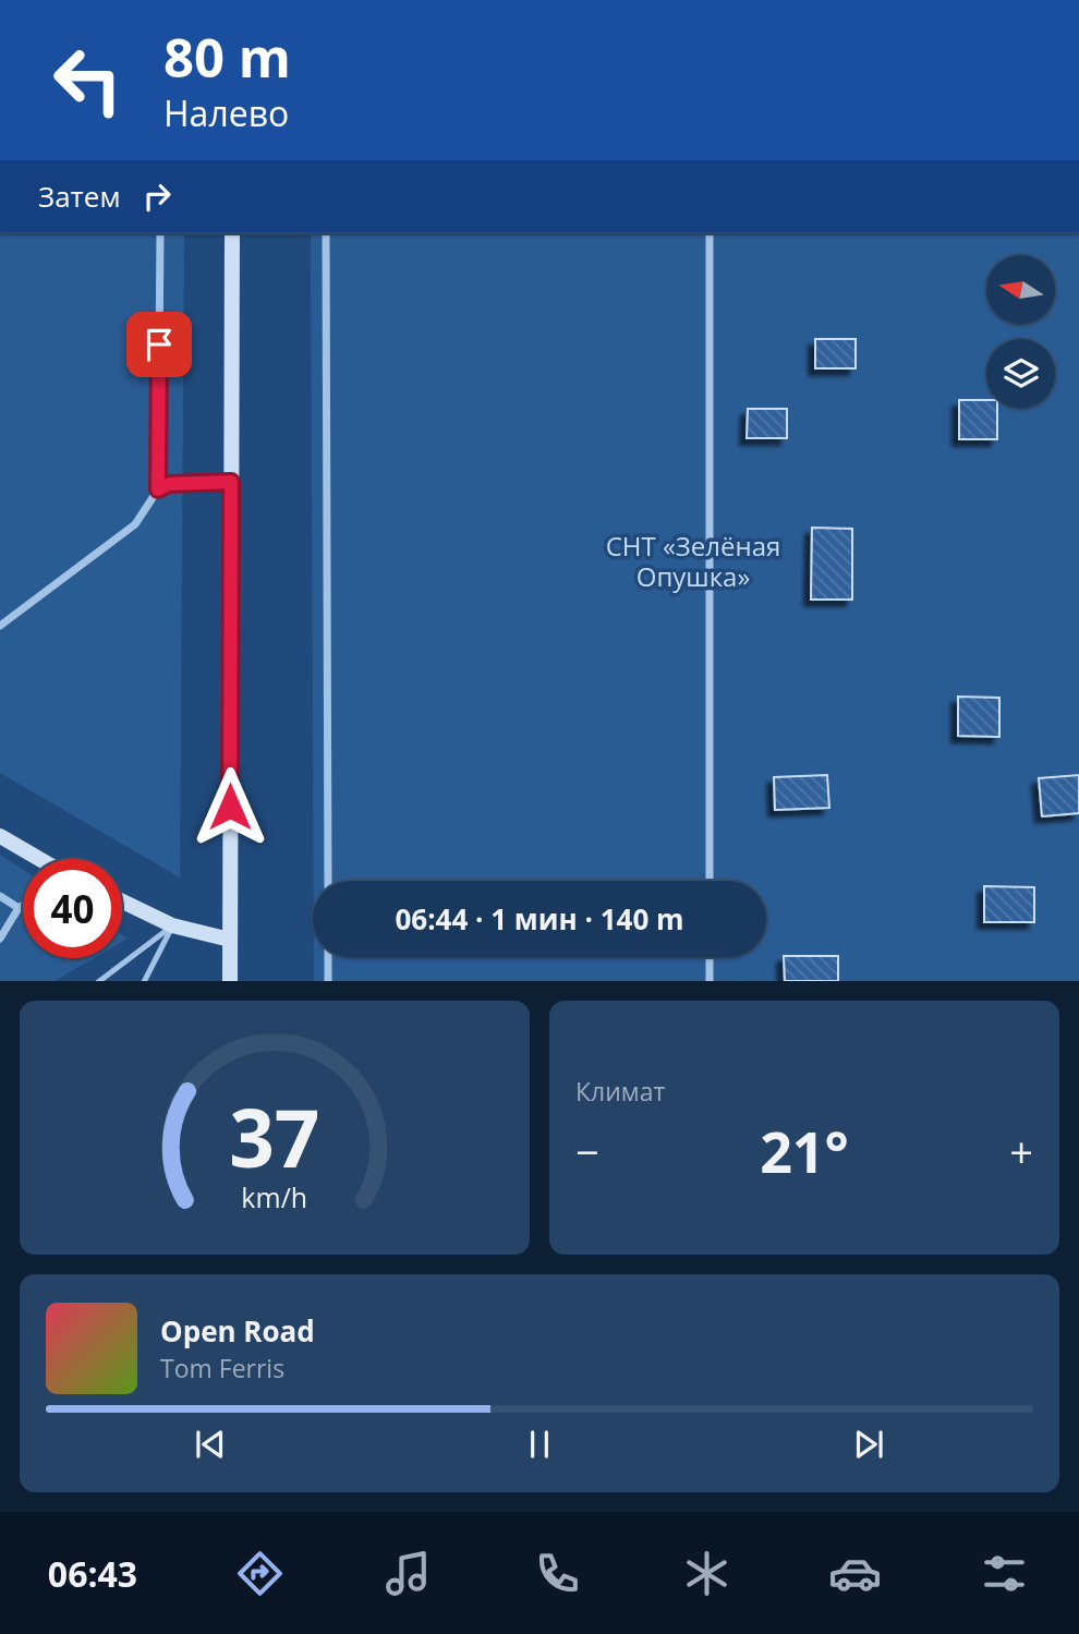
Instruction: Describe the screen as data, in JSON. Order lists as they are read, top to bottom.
{
  "parks": ["СНТ «Зелёная Опушка»"],
  "north": "left",
  "page": {
    "turn": ["80 m", "Налево"],
    "then": "Затем",
    "limit": "40",
    "trip": "06:44 · 1 мин · 140 m",
    "tile": "Климат",
    "heat": ["−", "21°", "+"],
    "song": ["Open Road", "Tom Ferris"],
    "tabs": "06:43",
    "gauge": ["37", "km/h"]
  }
}
